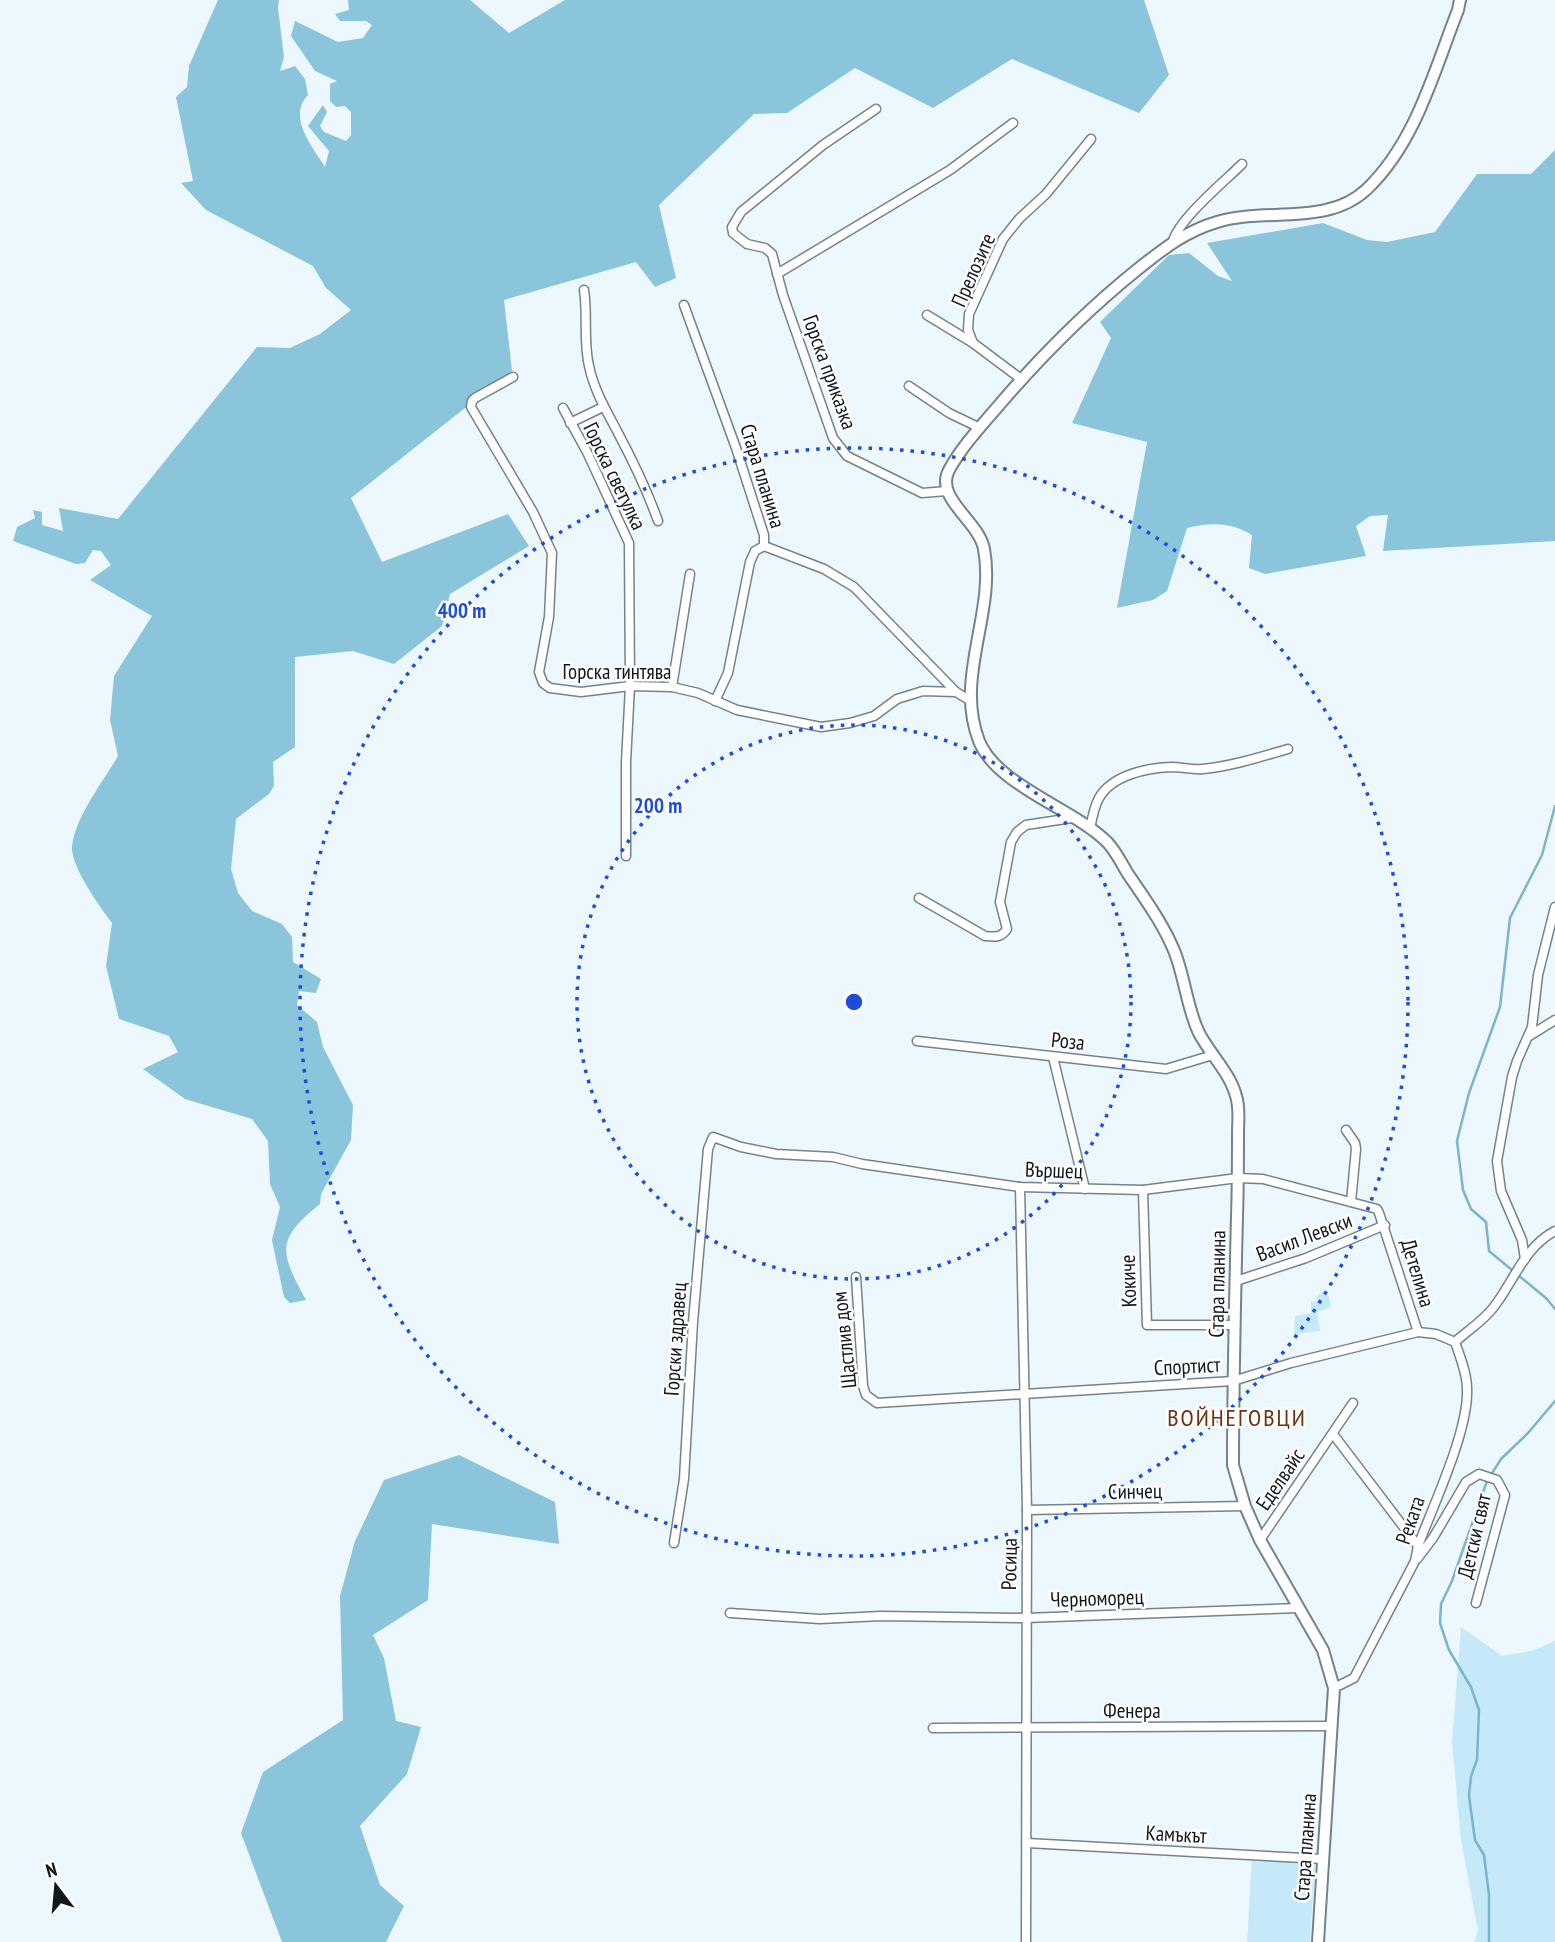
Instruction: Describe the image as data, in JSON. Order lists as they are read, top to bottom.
{
  "streets": {
    "street": [
      "Прелозите",
      "Горска приказка",
      "Горска светулка",
      "Стара планина",
      "Горска тинтява",
      "Роза",
      "Вършец",
      "Васил Левски",
      "Детелина",
      "Кокиче",
      "Горски здравец",
      "Щастлив дом",
      "Спортист",
      "Еделвайс",
      "Синчец",
      "Реката",
      "Детски свят",
      "Росица",
      "Черноморец",
      "Фенера",
      "Камъкът"
    ]
  },
  "crossings": [
    ["Горска приказка", "Стара планина"],
    ["Горска светулка", "Горска тинтява"],
    ["Стара планина", "Горска тинтява"],
    ["Стара планина", "Роза"],
    ["Стара планина", "Вършец"],
    ["Стара планина", "Васил Левски"],
    ["Стара планина", "Кокиче"],
    ["Стара планина", "Спортист"],
    ["Стара планина", "Еделвайс"],
    ["Стара планина", "Синчец"],
    ["Стара планина", "Реката"],
    ["Стара планина", "Черноморец"],
    ["Стара планина", "Фенера"],
    ["Стара планина", "Камъкът"],
    ["Вършец", "Васил Левски"],
    ["Вършец", "Детелина"],
    ["Вършец", "Кокиче"],
    ["Вършец", "Горски здравец"],
    ["Вършец", "Росица"],
    ["Васил Левски", "Детелина"],
    ["Детелина", "Спортист"],
    ["Щастлив дом", "Спортист"],
    ["Спортист", "Реката"],
    ["Спортист", "Росица"],
    ["Синчец", "Росица"],
    ["Реката", "Детски свят"],
    ["Росица", "Черноморец"],
    ["Росица", "Фенера"],
    ["Росица", "Камъкът"]
  ],
  "districts": ["ВОЙНЕГОВЦИ"],
  "north": "top",
  "rings": ["400 m", "200 m"]
}
